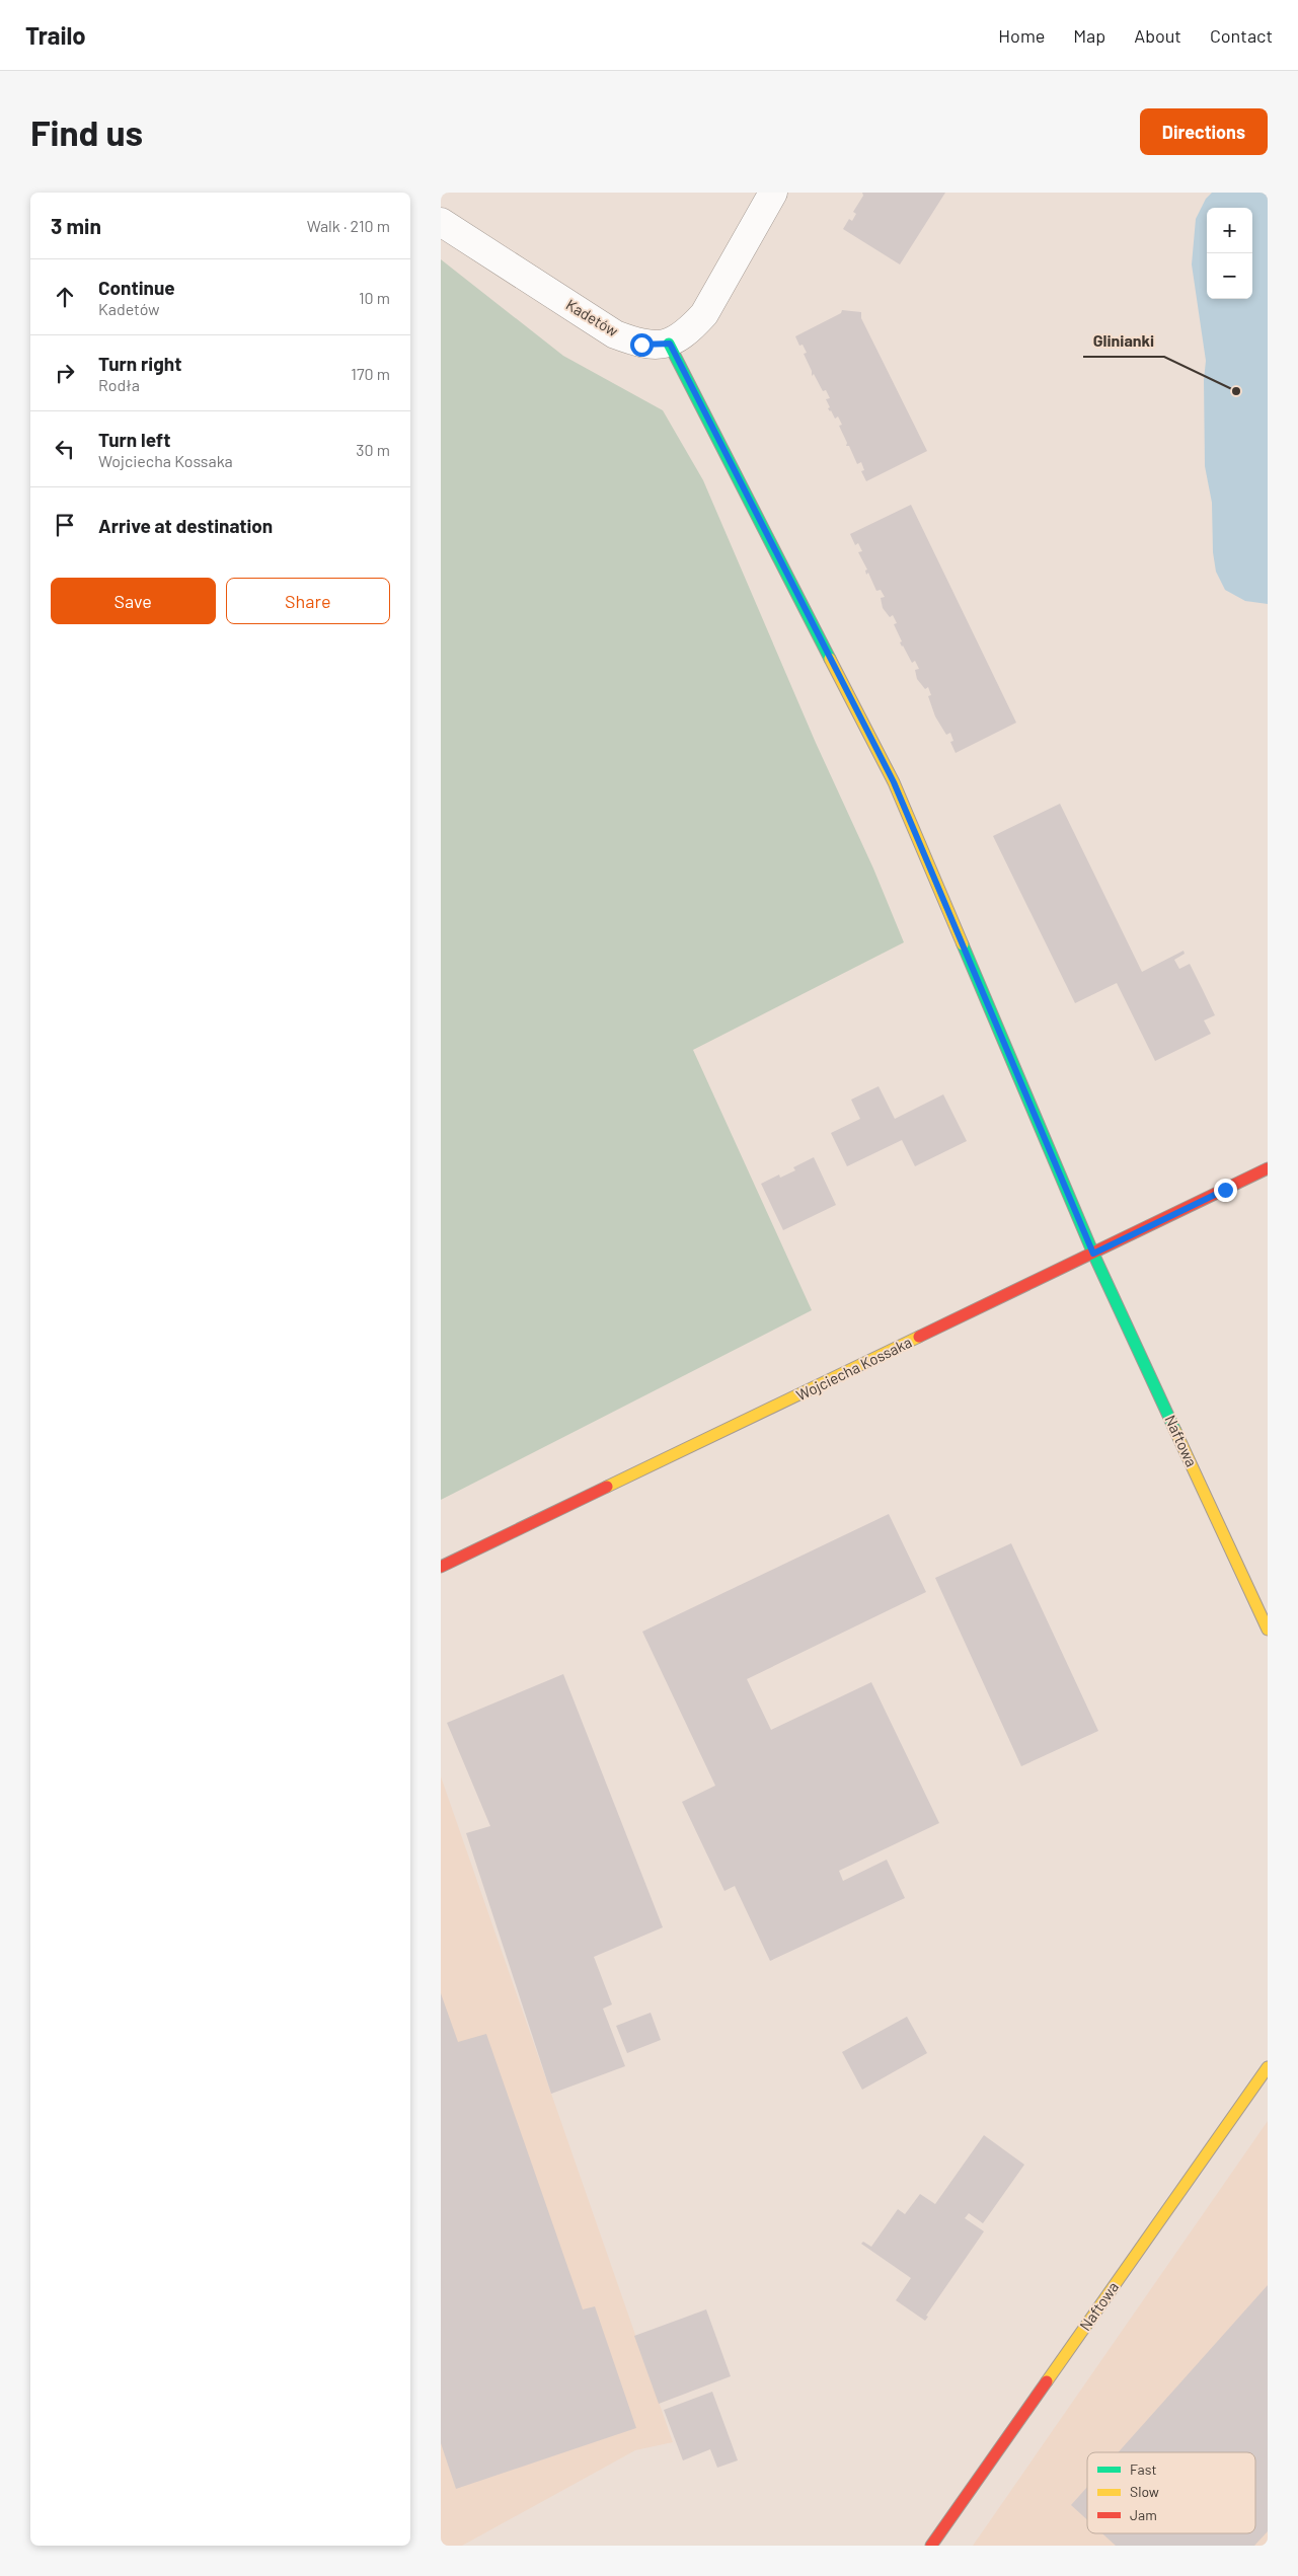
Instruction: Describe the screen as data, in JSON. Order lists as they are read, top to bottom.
{
  "streets": {
    "street": ["Kadetów", "Wojciecha Kossaka", "Naftowa"]
  },
  "crossings": [
    ["Kadetów", "Naftowa"],
    ["Wojciecha Kossaka", "Naftowa"]
  ],
  "places": ["Glinianki"],
  "legend": ["Fast", "Slow", "Jam"],
  "page": {
    "header": "Trailo",
    "nav": [
      "Home",
      "Map",
      "About",
      "Contact"
    ],
    "buttons": [
      "Directions",
      ["Save", "Share"]
    ],
    "title": "Find us",
    "heading": ["3 min", "Walk · 210 m"],
    "map_buttons": ["+", "−"],
    "list": [
      ["Continue", "Kadetów", "10 m"],
      ["Turn right", "Rodła", "170 m"],
      ["Turn left", "Wojciecha Kossaka", "30 m"],
      "Arrive at destination"
    ]
  }
}
